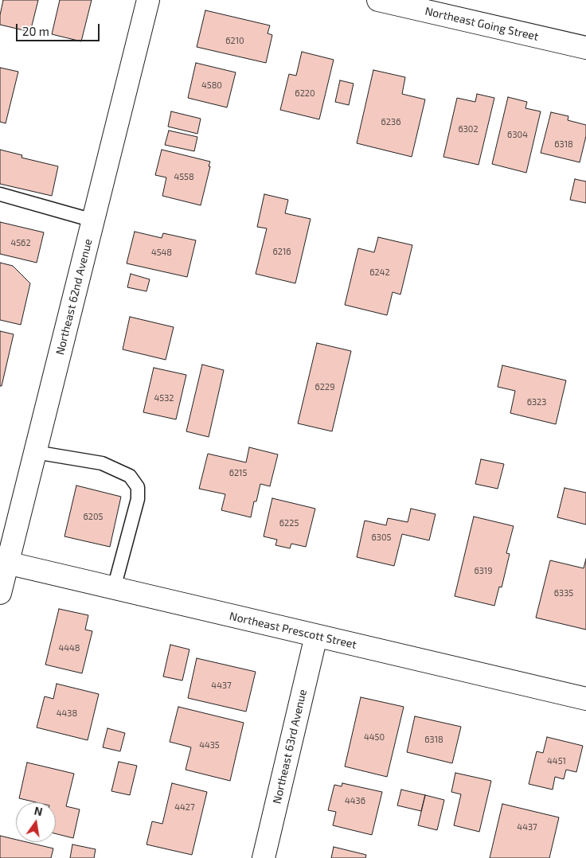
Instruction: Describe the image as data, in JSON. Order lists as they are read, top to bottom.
{
  "streets": {
    "street": [
      "Northeast Going Street",
      "Northeast 62nd Avenue",
      "Northeast Prescott Street",
      "Northeast 63rd Avenue"
    ]
  },
  "crossings": [
    ["Northeast 62nd Avenue", "Northeast Prescott Street"],
    ["Northeast Prescott Street", "Northeast 63rd Avenue"]
  ],
  "house_numbers": [
    "6210",
    "4580",
    "6220",
    "6236",
    "6302",
    "6304",
    "6318",
    "4558",
    "4562",
    "6216",
    "4548",
    "6242",
    "6229",
    "4532",
    "6323",
    "6215",
    "6205",
    "6225",
    "6305",
    "6319",
    "6335",
    "4448",
    "4437",
    "4438",
    "4450",
    "6318",
    "4435",
    "4451",
    "4436",
    "4427",
    "4437"
  ],
  "scale_bar": "20 m",
  "north": "top"
}
